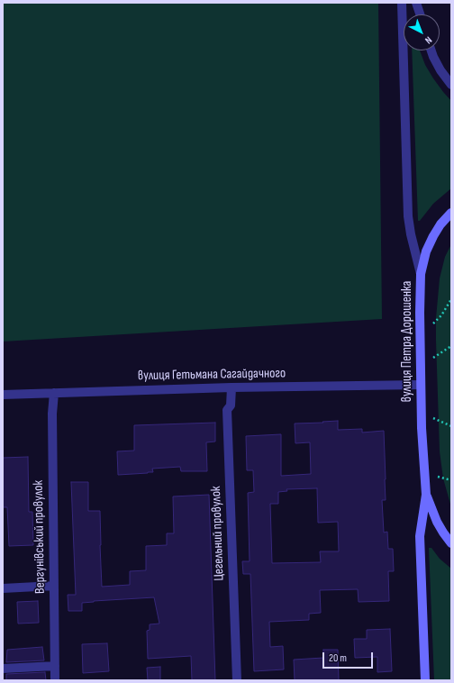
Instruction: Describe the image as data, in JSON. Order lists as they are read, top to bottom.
{
  "streets": {
    "main road": ["вулиця Петра Дорошенка"],
    "street": ["вулиця Гетьмана Сагайдачного", "Цегельний провулок", "Вергунівський провулок"]
  },
  "crossings": [
    ["вулиця Петра Дорошенка", "вулиця Гетьмана Сагайдачного"],
    ["вулиця Гетьмана Сагайдачного", "Цегельний провулок"],
    ["вулиця Гетьмана Сагайдачного", "Вергунівський провулок"]
  ],
  "scale_bar": "20 m",
  "north": "bottom right"
}
